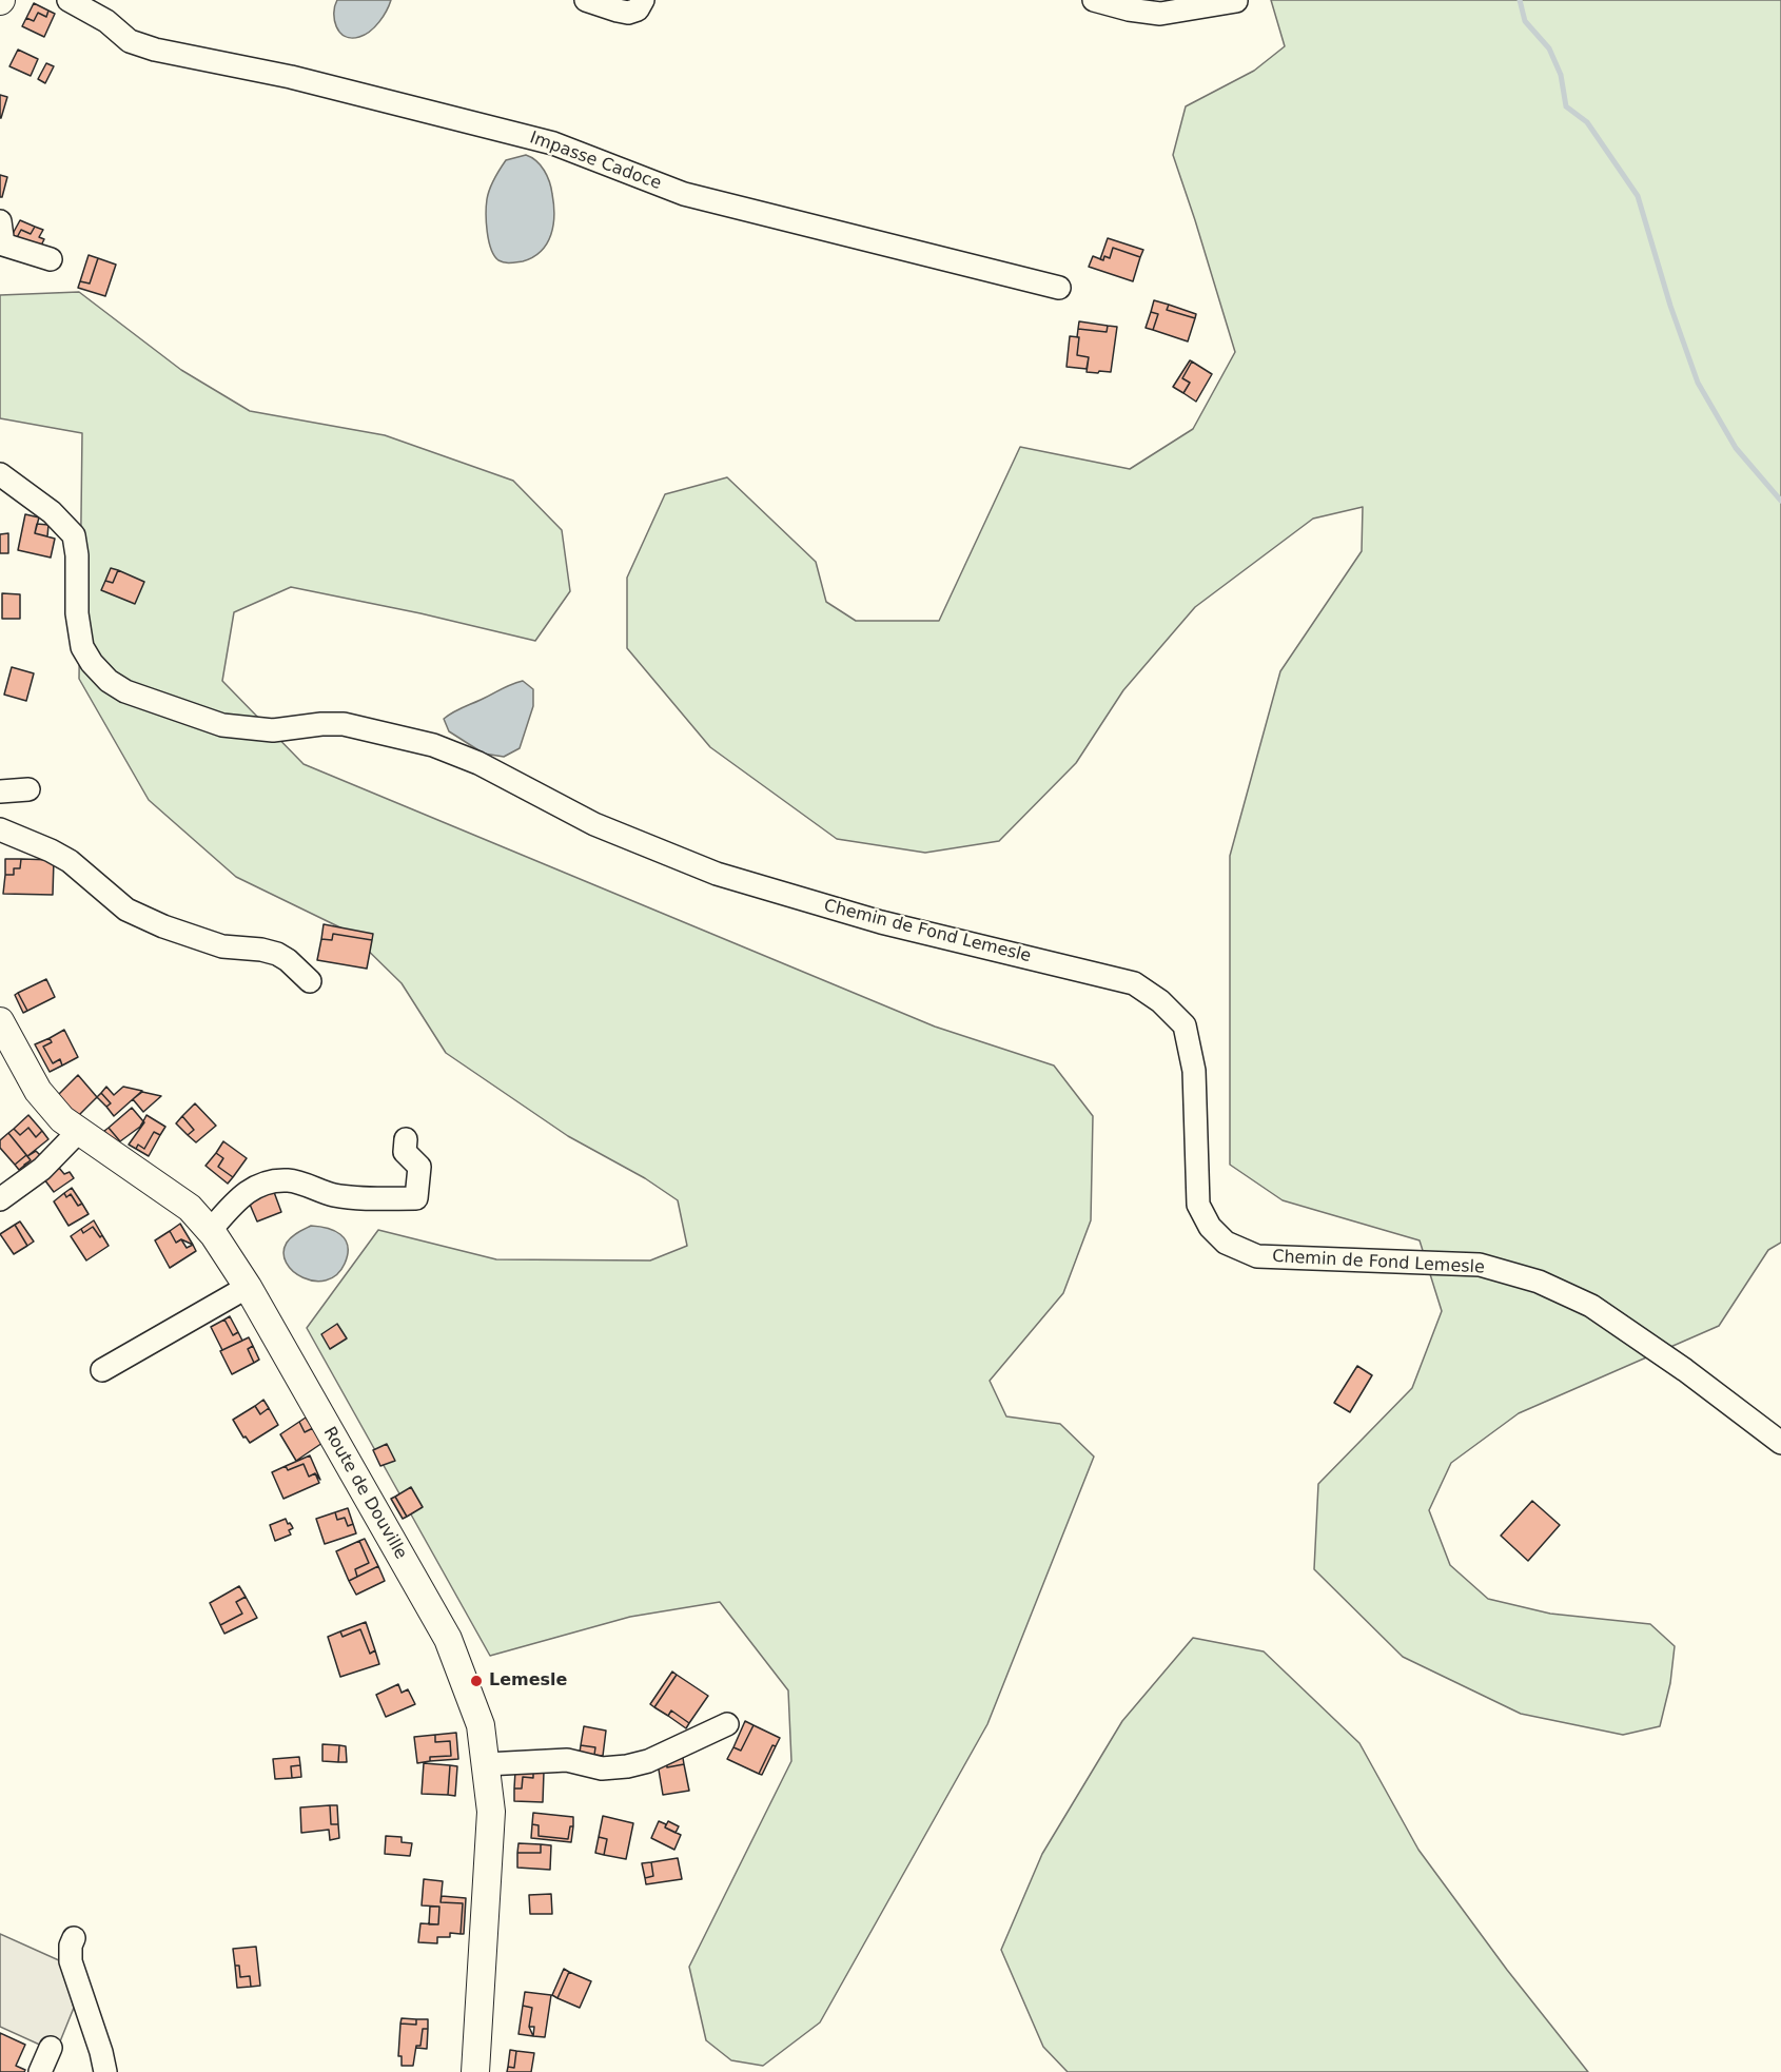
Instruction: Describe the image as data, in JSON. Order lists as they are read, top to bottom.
{
  "streets": {
    "main road": ["Route de Douville"],
    "street": ["Impasse Cadoce", "Chemin de Fond Lemesle"]
  },
  "places": ["Lemesle"]
}
